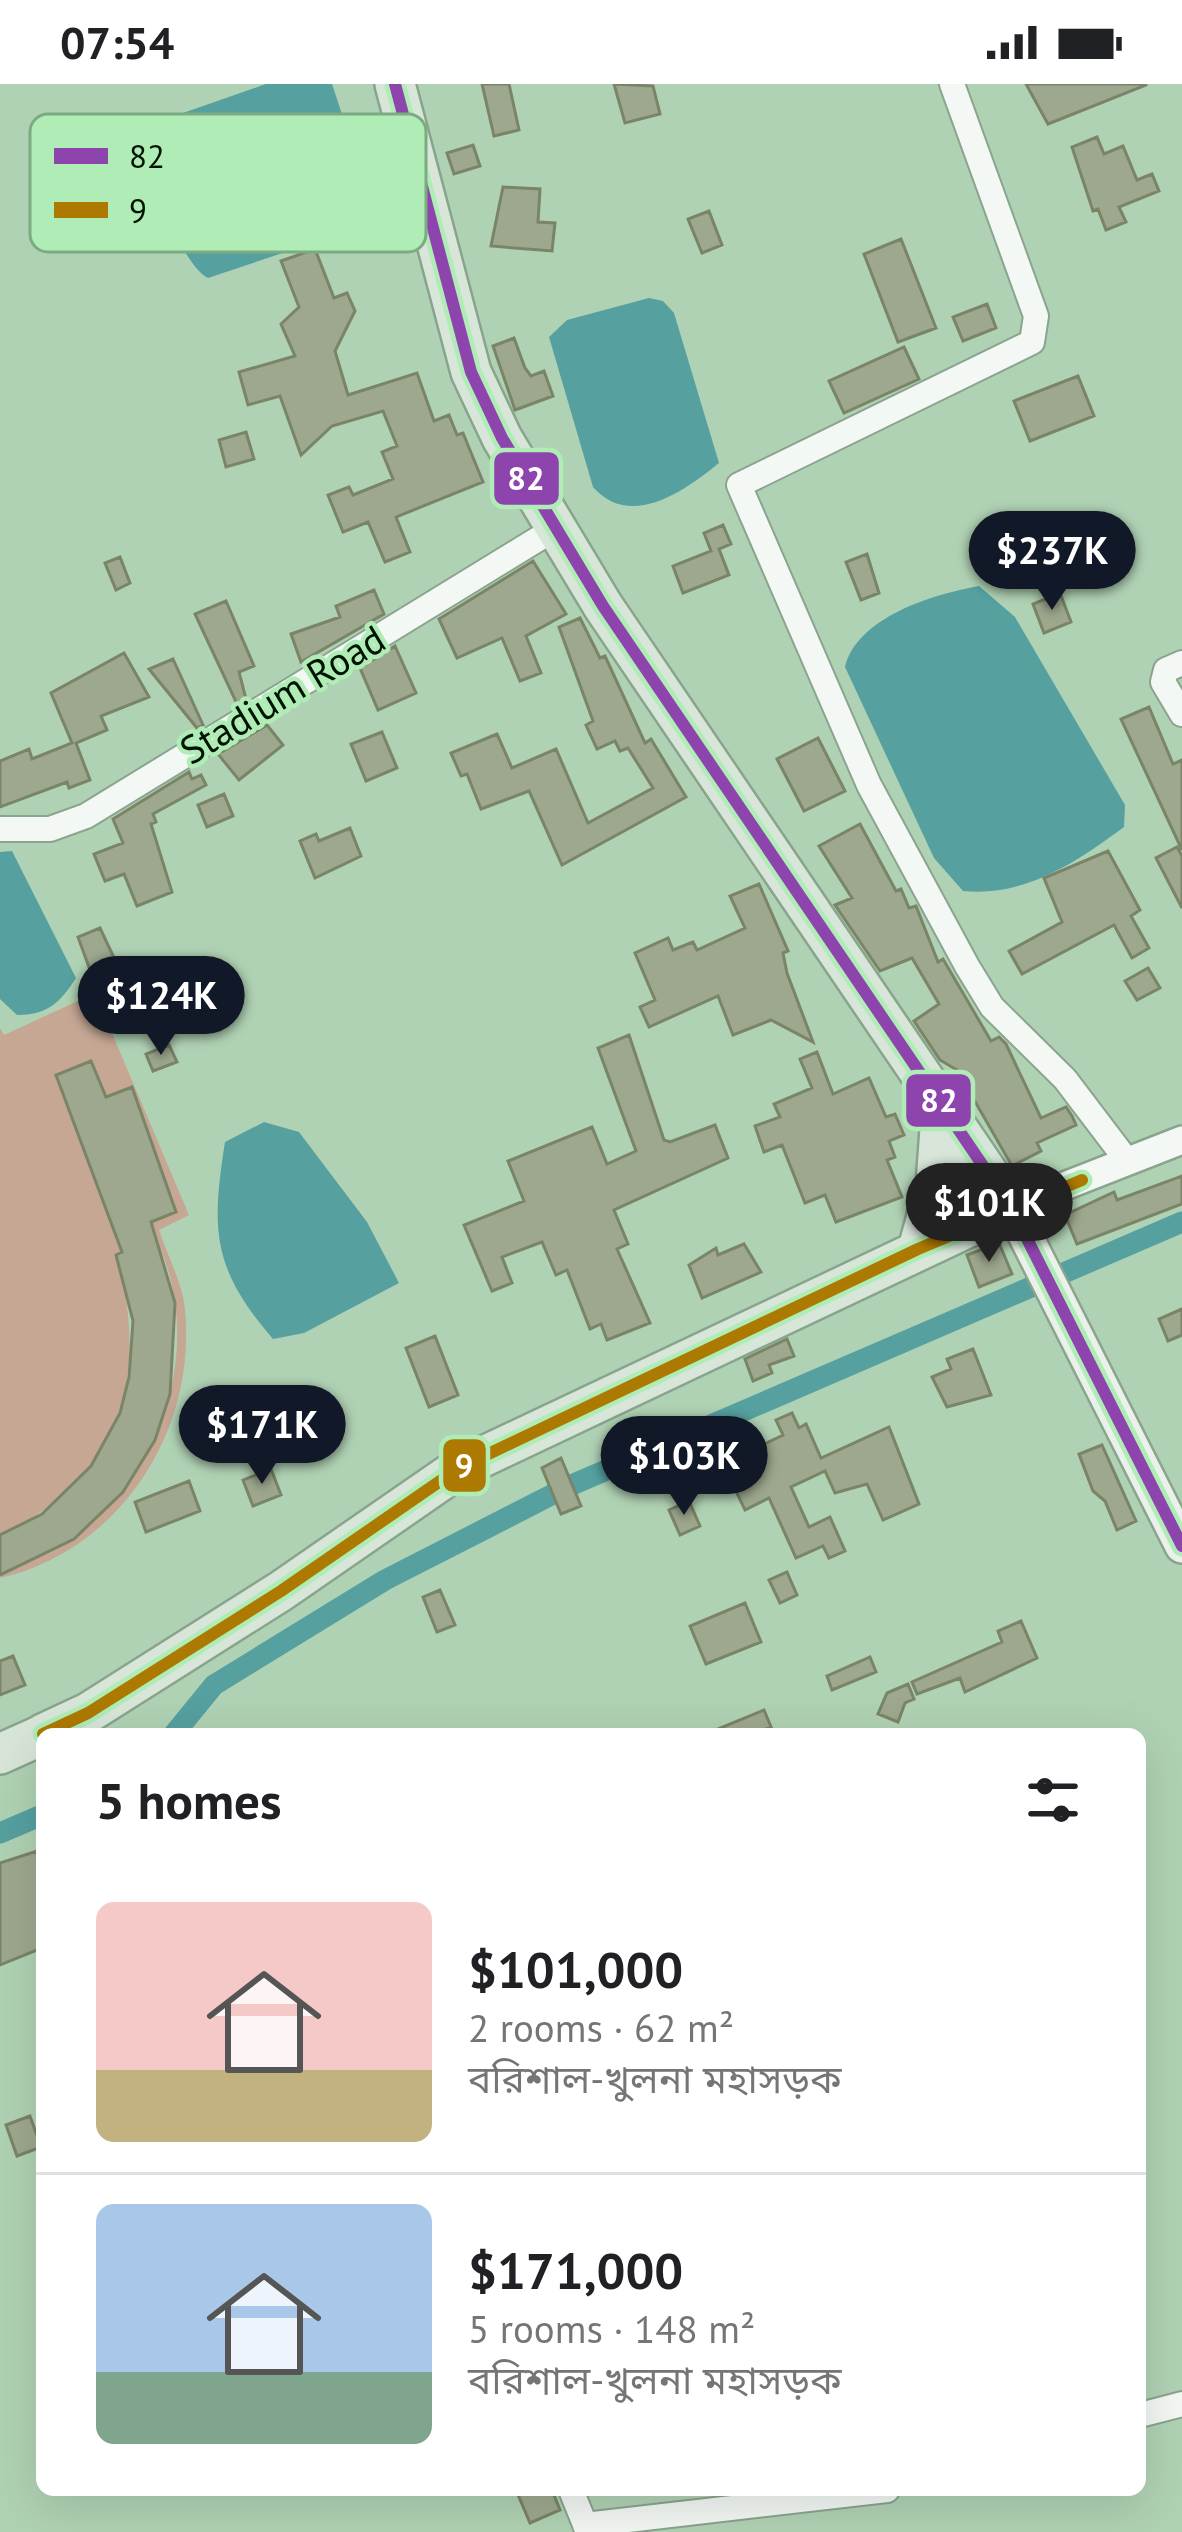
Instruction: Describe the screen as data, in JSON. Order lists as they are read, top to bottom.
{
  "streets": {
    "street": ["Stadium Road"]
  },
  "lines": ["transit line 82", "transit line 9"],
  "legend": ["82", "9"],
  "page": {
    "status": "07:54",
    "price": [
      "$237K",
      "$124K",
      "$101K",
      "$171K",
      "$103K"
    ],
    "heading": "5 homes",
    "list": [
      {
        "name": "$101,000",
        "note": "2 rooms · 62 m² · বরিশাল-খুলনা মহাসড়ক"
      },
      {
        "name": "$171,000",
        "note": "5 rooms · 148 m² · বরিশাল-খুলনা মহাসড়ক"
      }
    ]
  }
}
